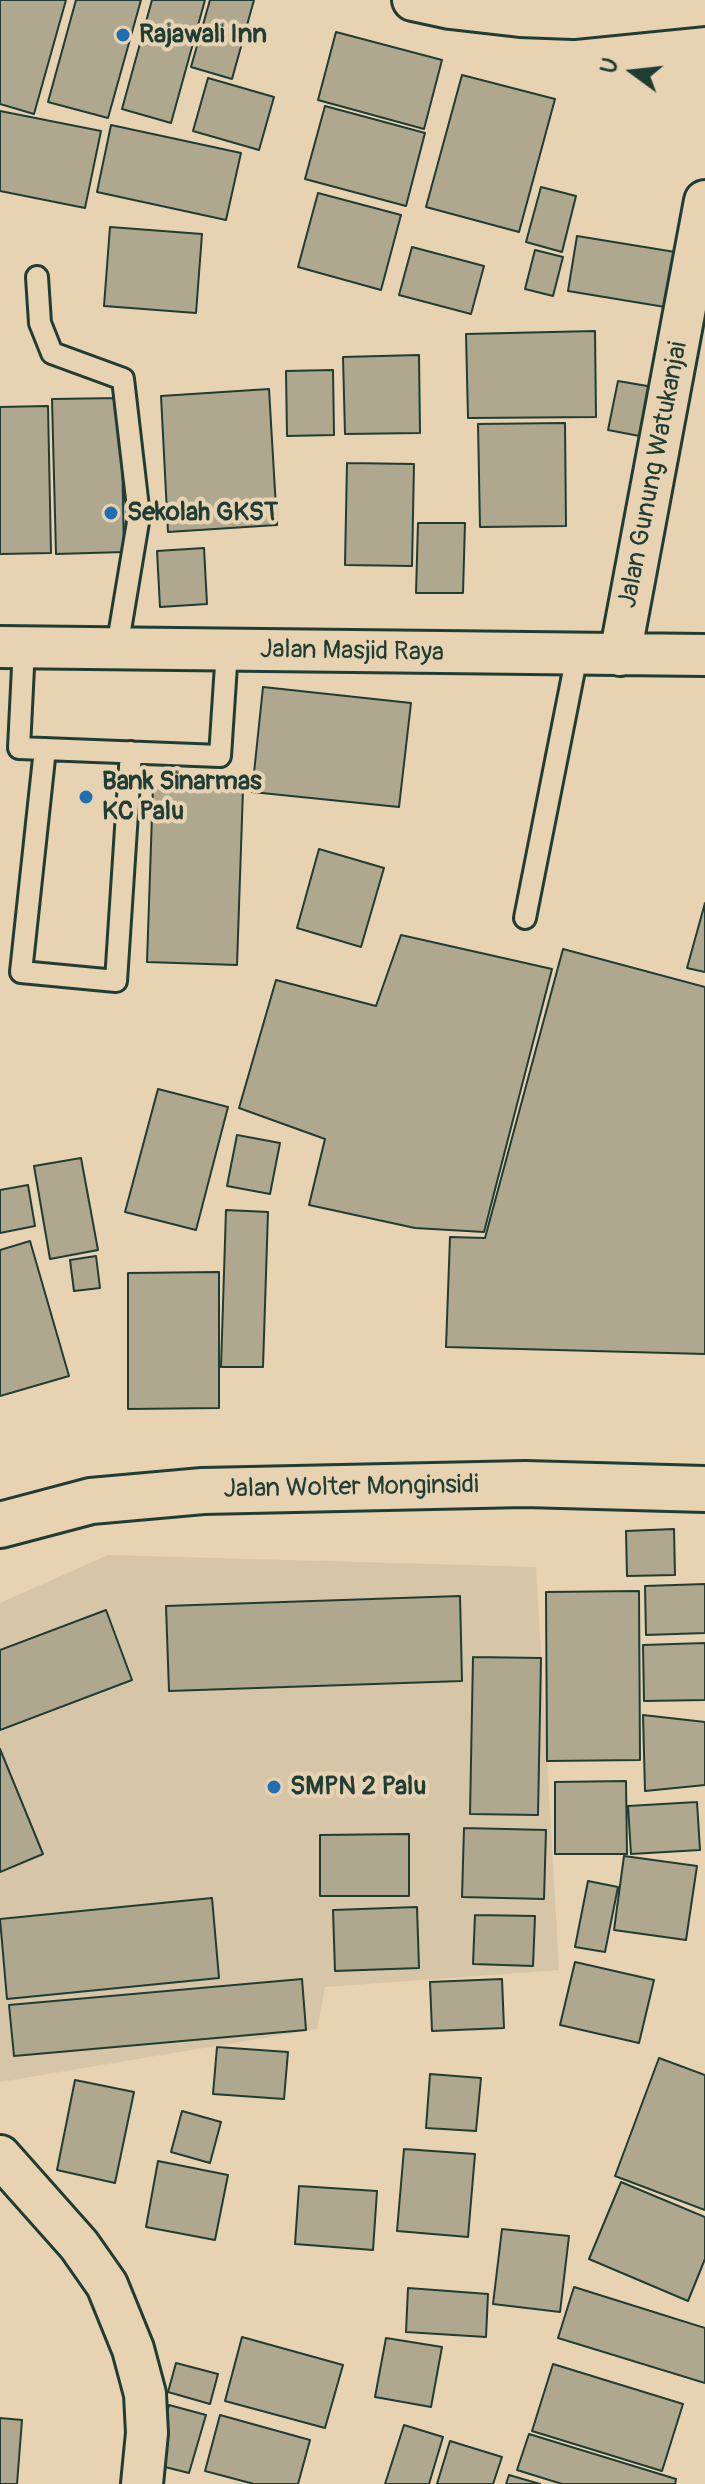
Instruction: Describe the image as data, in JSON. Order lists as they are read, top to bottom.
{
  "streets": {
    "highway": ["Jalan Wolter Monginsidi"],
    "street": ["Jalan Gunung Watukanjai", "Jalan Masjid Raya"]
  },
  "crossings": [
    ["Jalan Gunung Watukanjai", "Jalan Masjid Raya"]
  ],
  "places": [
    "Rajawali Inn",
    "Sekolah GKST",
    "Bank Sinarmas KC Palu",
    "SMPN 2 Palu"
  ],
  "north": "left"
}
